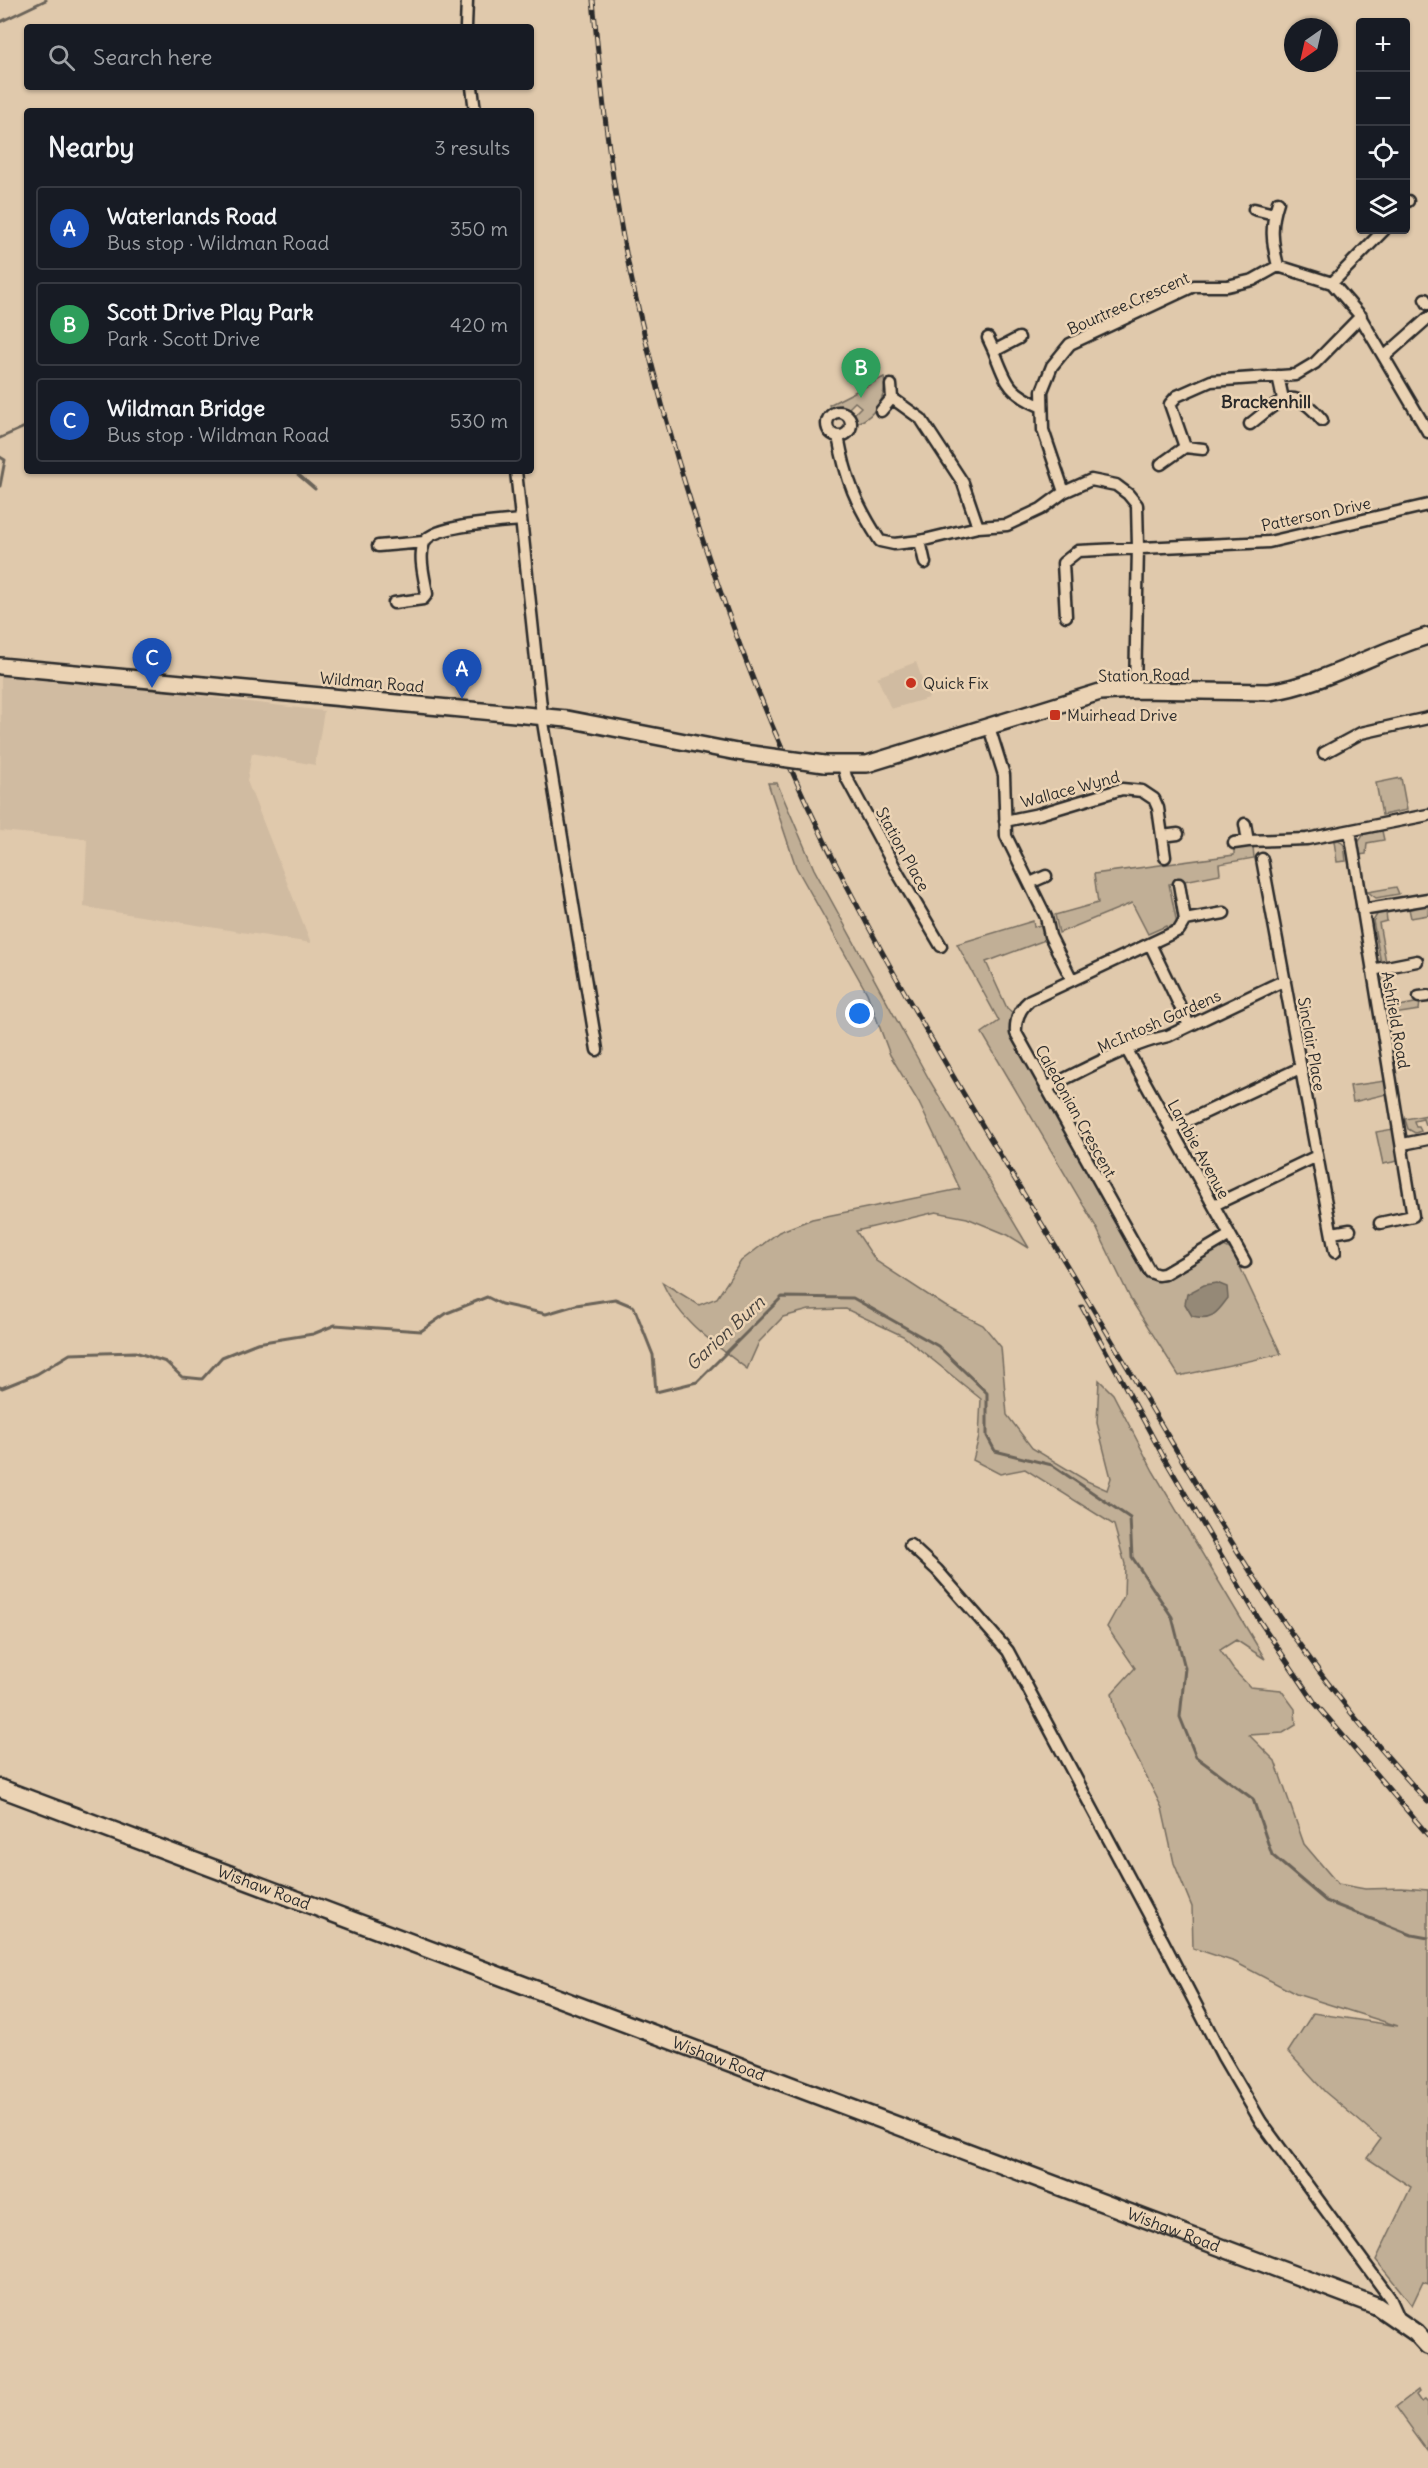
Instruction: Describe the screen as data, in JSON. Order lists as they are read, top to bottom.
{
  "streets": {
    "main road": ["Station Road", "Wildman Road", "Wishaw Road"],
    "street": [
      "Bourtree Crescent",
      "Patterson Drive",
      "Wallace Wynd",
      "Station Place",
      "Ashfield Road",
      "McIntosh Gardens",
      "Sinclair Place",
      "Caledonian Crescent",
      "Lambie Avenue"
    ]
  },
  "crossings": [
    ["Station Road", "Wildman Road"],
    ["Station Road", "Station Place"],
    ["McIntosh Gardens", "Sinclair Place"],
    ["McIntosh Gardens", "Caledonian Crescent"],
    ["McIntosh Gardens", "Lambie Avenue"],
    ["Caledonian Crescent", "Lambie Avenue"]
  ],
  "districts": ["Brackenhill"],
  "water": ["Garion Burn"],
  "places": {
    "other": ["Quick Fix"],
    "transit": ["Muirhead Drive"]
  },
  "north": "bottom left",
  "page": {
    "map_buttons": ["+", "−"],
    "search": "Search here",
    "heading": ["Nearby", "3 results"],
    "list": [
      {
        "mark": "A",
        "name": "Waterlands Road",
        "note": "Bus stop · Wildman Road",
        "value": "350 m"
      },
      {
        "mark": "B",
        "name": "Scott Drive Play Park",
        "note": "Park · Scott Drive",
        "value": "420 m"
      },
      {
        "mark": "C",
        "name": "Wildman Bridge",
        "note": "Bus stop · Wildman Road",
        "value": "530 m"
      }
    ],
    "pins": ["B", "C", "A"]
  }
}
